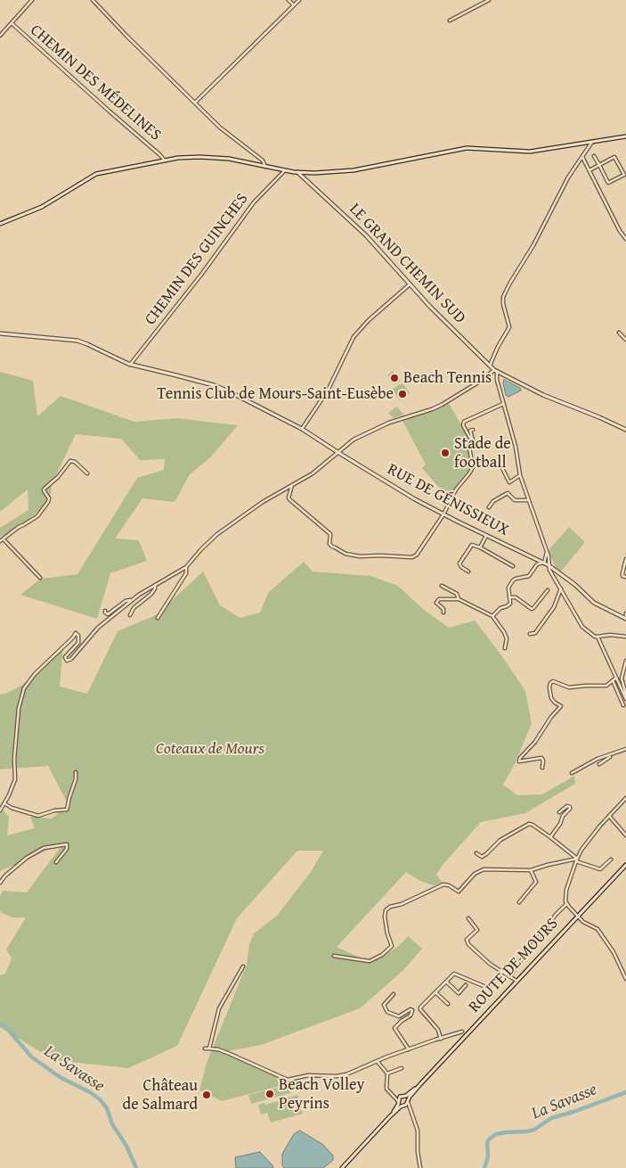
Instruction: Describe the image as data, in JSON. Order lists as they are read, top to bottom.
{
  "streets": {
    "street": [
      "CHEMIN DES MÉDELINES",
      "CHEMIN DES GUINCHES",
      "LE GRAND CHEMIN SUD",
      "RUE DE GÉNISSIEUX",
      "ROUTE DE MOURS"
    ]
  },
  "crossings": [
    ["CHEMIN DES GUINCHES", "RUE DE GÉNISSIEUX"]
  ],
  "water": ["La Savasse"],
  "parks": ["Coteaux de Mours"],
  "places": [
    "Beach Tennis",
    "Tennis Club de Mours-Saint-Eusèbe",
    "Stade de football",
    "Beach Volley Peyrins",
    "Château de Salmard"
  ]
}
